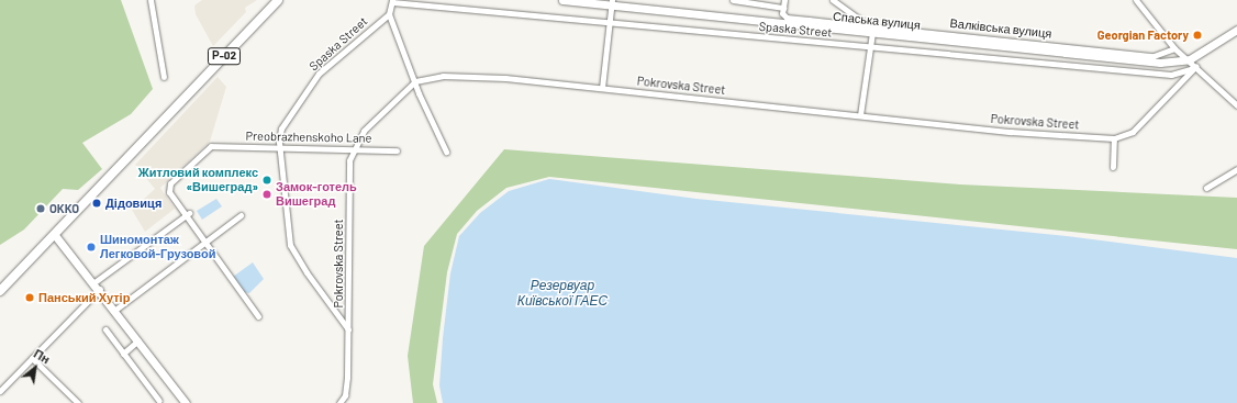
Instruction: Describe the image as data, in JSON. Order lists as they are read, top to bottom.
{
  "streets": {
    "main road": ["Р-02"],
    "street": [
      "Спаська вулиця",
      "Spaska Street",
      "Pokrovska Street",
      "Preobrazhenskoho Lane"
    ]
  },
  "crossings": [
    ["Spaska Street", "Pokrovska Street"],
    ["Spaska Street", "Preobrazhenskoho Lane"],
    ["Pokrovska Street", "Preobrazhenskoho Lane"]
  ],
  "water": ["Резервуар Київської ГАЕС"],
  "places": [
    "Georgian Factory",
    "Житловий комплекс «Вишеград»",
    "Замок-готель Вишеград",
    "Дідовиця",
    "OKKO",
    "Шиномонтаж Легковой-Грузовой",
    "Панський Хутір"
  ],
  "north": "top right"
}
